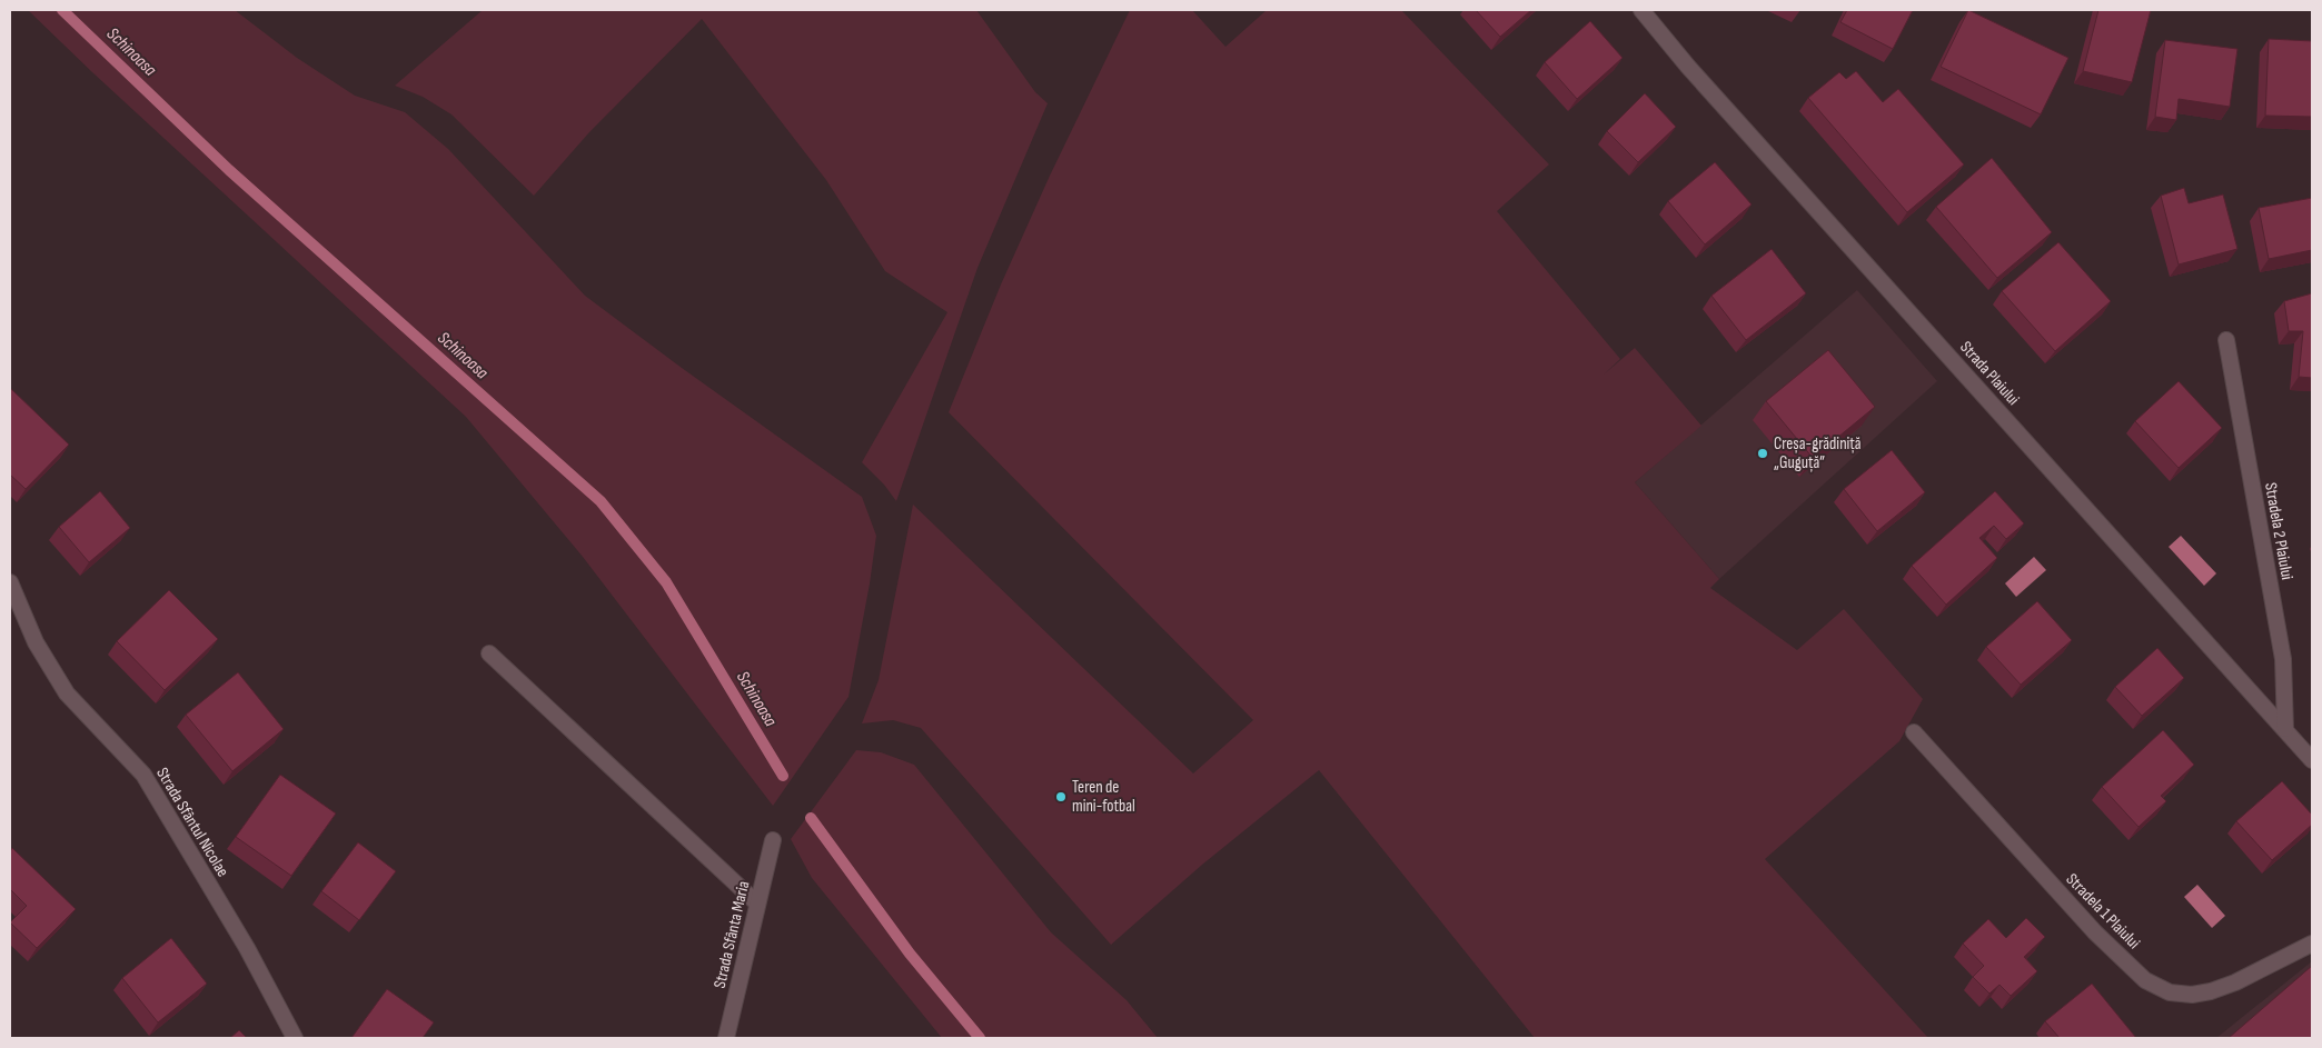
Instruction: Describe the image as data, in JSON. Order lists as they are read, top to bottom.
{
  "streets": {
    "street": [
      "Strada Plaiului",
      "Stradela 2 Plaiului",
      "Strada Sfântul Nicolae",
      "Stradela 1 Plaiului",
      "Strada Sfânta Maria"
    ]
  },
  "crossings": [
    ["Strada Plaiului", "Stradela 2 Plaiului"]
  ],
  "water": ["Schinoasa"],
  "places": ["Creșa-grădiniță „Guguță”", "Teren de mini-fotbal"]
}
